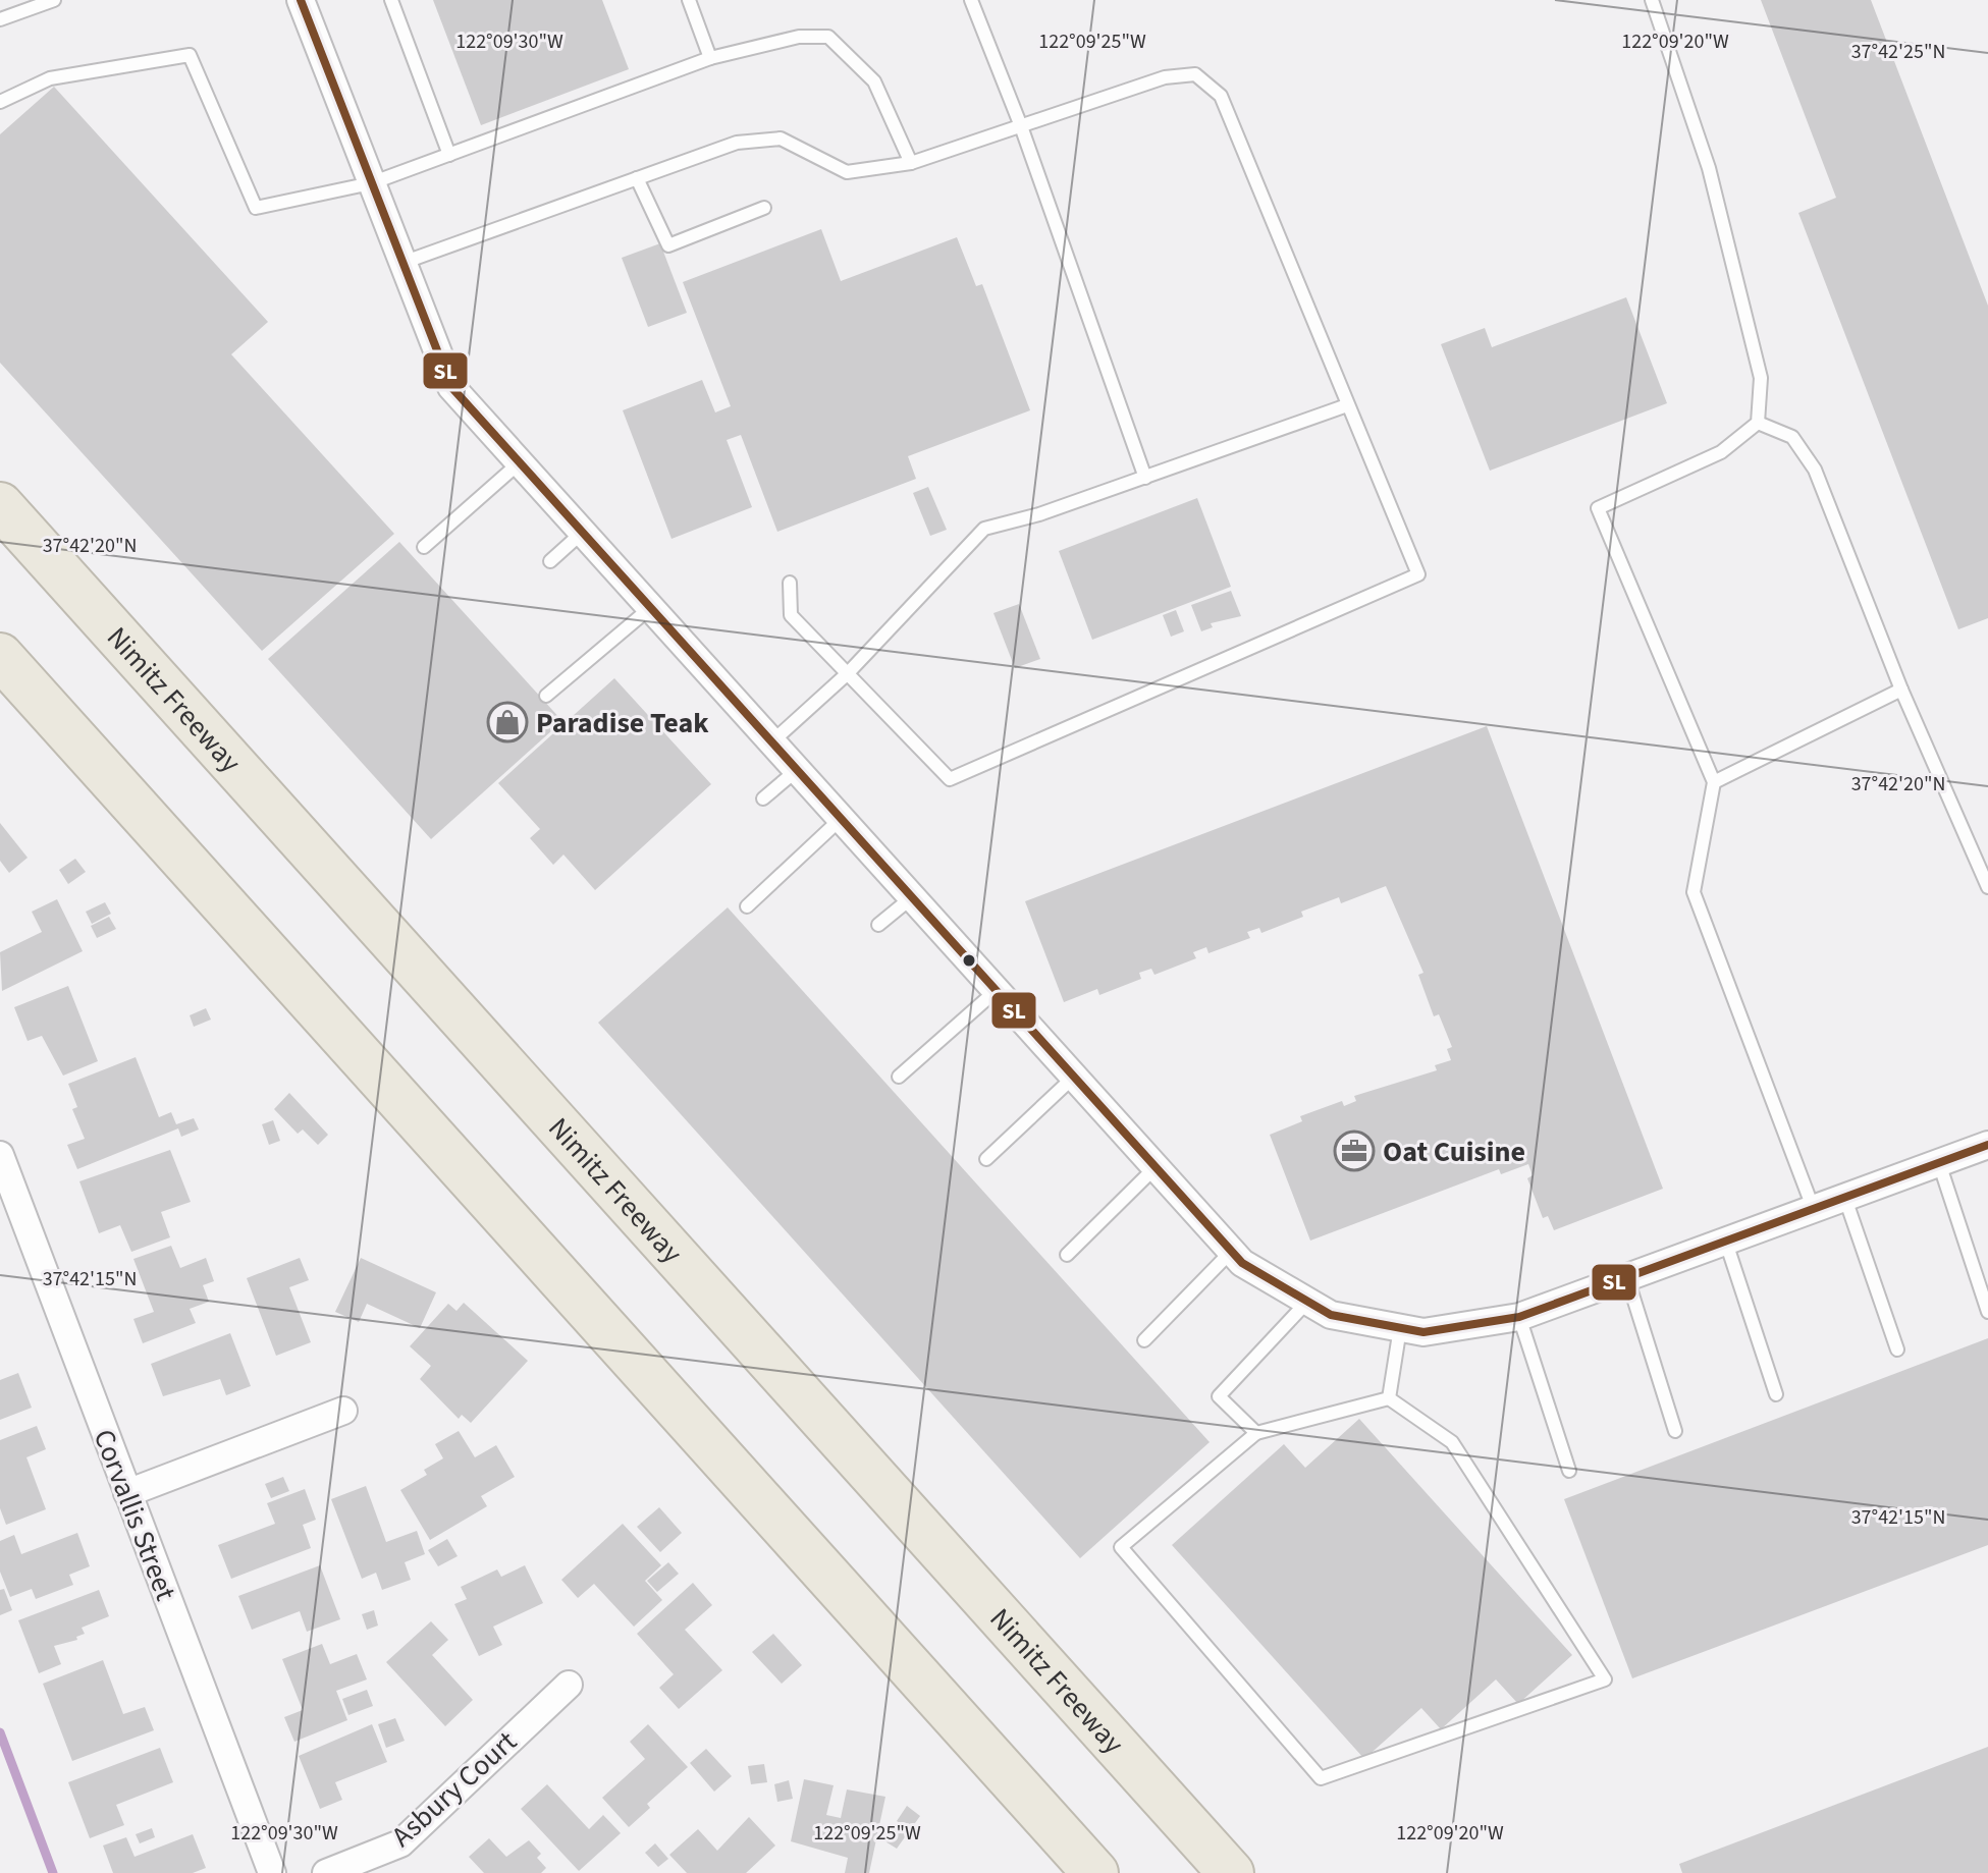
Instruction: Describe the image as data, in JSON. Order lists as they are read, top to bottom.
{
  "streets": {
    "highway": ["Nimitz Freeway"],
    "street": ["Corvallis Street", "Asbury Court"]
  },
  "places": {
    "shop": ["Paradise Teak"],
    "office": ["Oat Cuisine"]
  },
  "lines": ["transit line SL"],
  "coordinates": [
    "122°09'30\"W",
    "122°09'25\"W",
    "122°09'20\"W",
    "37°42'25\"N",
    "37°42'20\"N",
    "37°42'15\"N"
  ]
}
